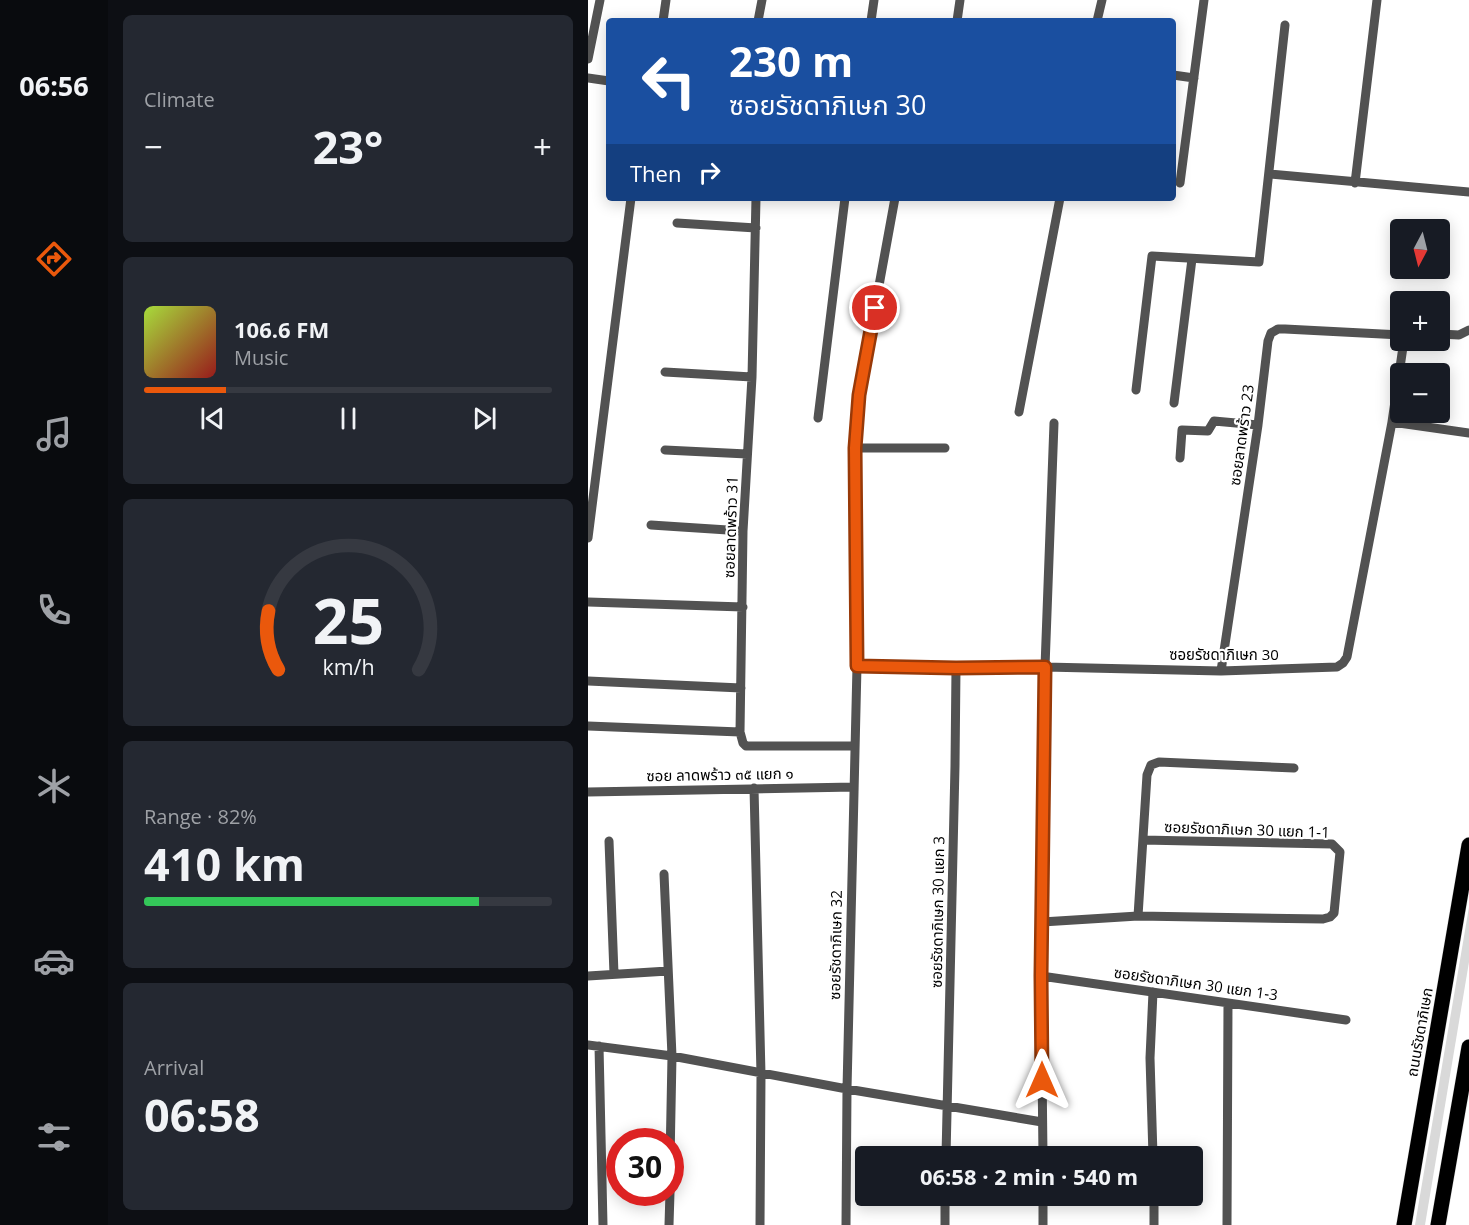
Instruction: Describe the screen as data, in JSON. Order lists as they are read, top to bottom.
{
  "streets": {
    "main road": ["ถนนรัชดาภิเษก"],
    "street": [
      "ซอยลาดพร้าว 23",
      "ซอยลาดพร้าว 31",
      "ซอยรัชดาภิเษก 30",
      "ซอย ลาดพร้าว ๓๕ แยก ๑",
      "ซอยรัชดาภิเษก 30 แยก 1-1",
      "ซอยรัชดาภิเษก 30 แยก 3",
      "ซอยรัชดาภิเษก 32",
      "ซอยรัชดาภิเษก 30 แยก 1-3"
    ]
  },
  "crossings": [
    ["ซอยลาดพร้าว 23", "ซอยรัชดาภิเษก 30"],
    ["ซอยรัชดาภิเษก 30", "ซอยรัชดาภิเษก 30 แยก 3"],
    ["ซอยรัชดาภิเษก 30", "ซอยรัชดาภิเษก 32"],
    ["ซอย ลาดพร้าว ๓๕ แยก ๑", "ซอยรัชดาภิเษก 32"]
  ],
  "north": "bottom",
  "page": {
    "tabs": "06:56",
    "tile": [
      "Climate",
      ["Range · 82%", "410 km"],
      ["Arrival", "06:58"]
    ],
    "turn": ["230 m", "ซอยรัชดาภิเษก 30"],
    "heat": ["−", "23°", "+"],
    "then": "Then",
    "map_buttons": ["+", "−"],
    "song": ["106.6 FM", "Music"],
    "limit": "30",
    "trip": "06:58 · 2 min · 540 m",
    "gauge": ["25", "km/h"]
  }
}
